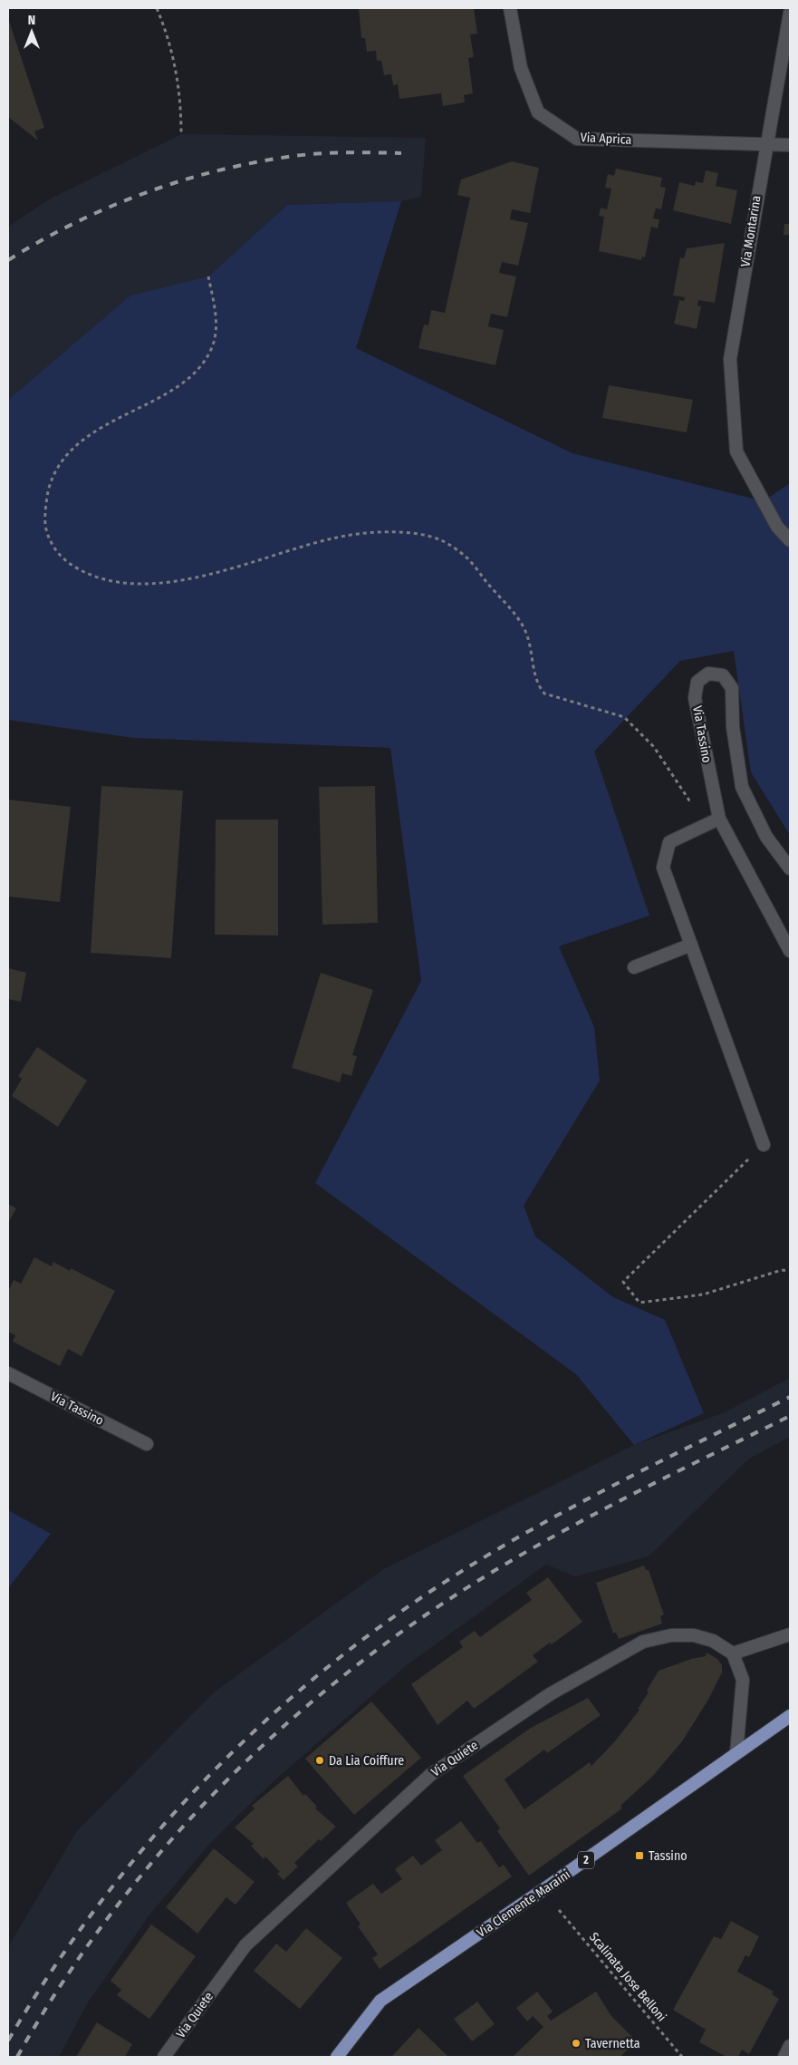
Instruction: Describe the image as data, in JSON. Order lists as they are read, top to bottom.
{
  "streets": {
    "main road": ["2", "Via Clemente Maraini"],
    "street": [
      "Via Aprica",
      "Via Montarina",
      "Via Tassino",
      "Via Quiete"
    ],
    "path": ["Scalinata Jose Belloni"]
  },
  "crossings": [
    ["Via Aprica", "Via Montarina"]
  ],
  "places": {
    "other": ["Da Lia Coiffure", "Tavernetta"],
    "transit": ["Tassino"]
  },
  "north": "top"
}
